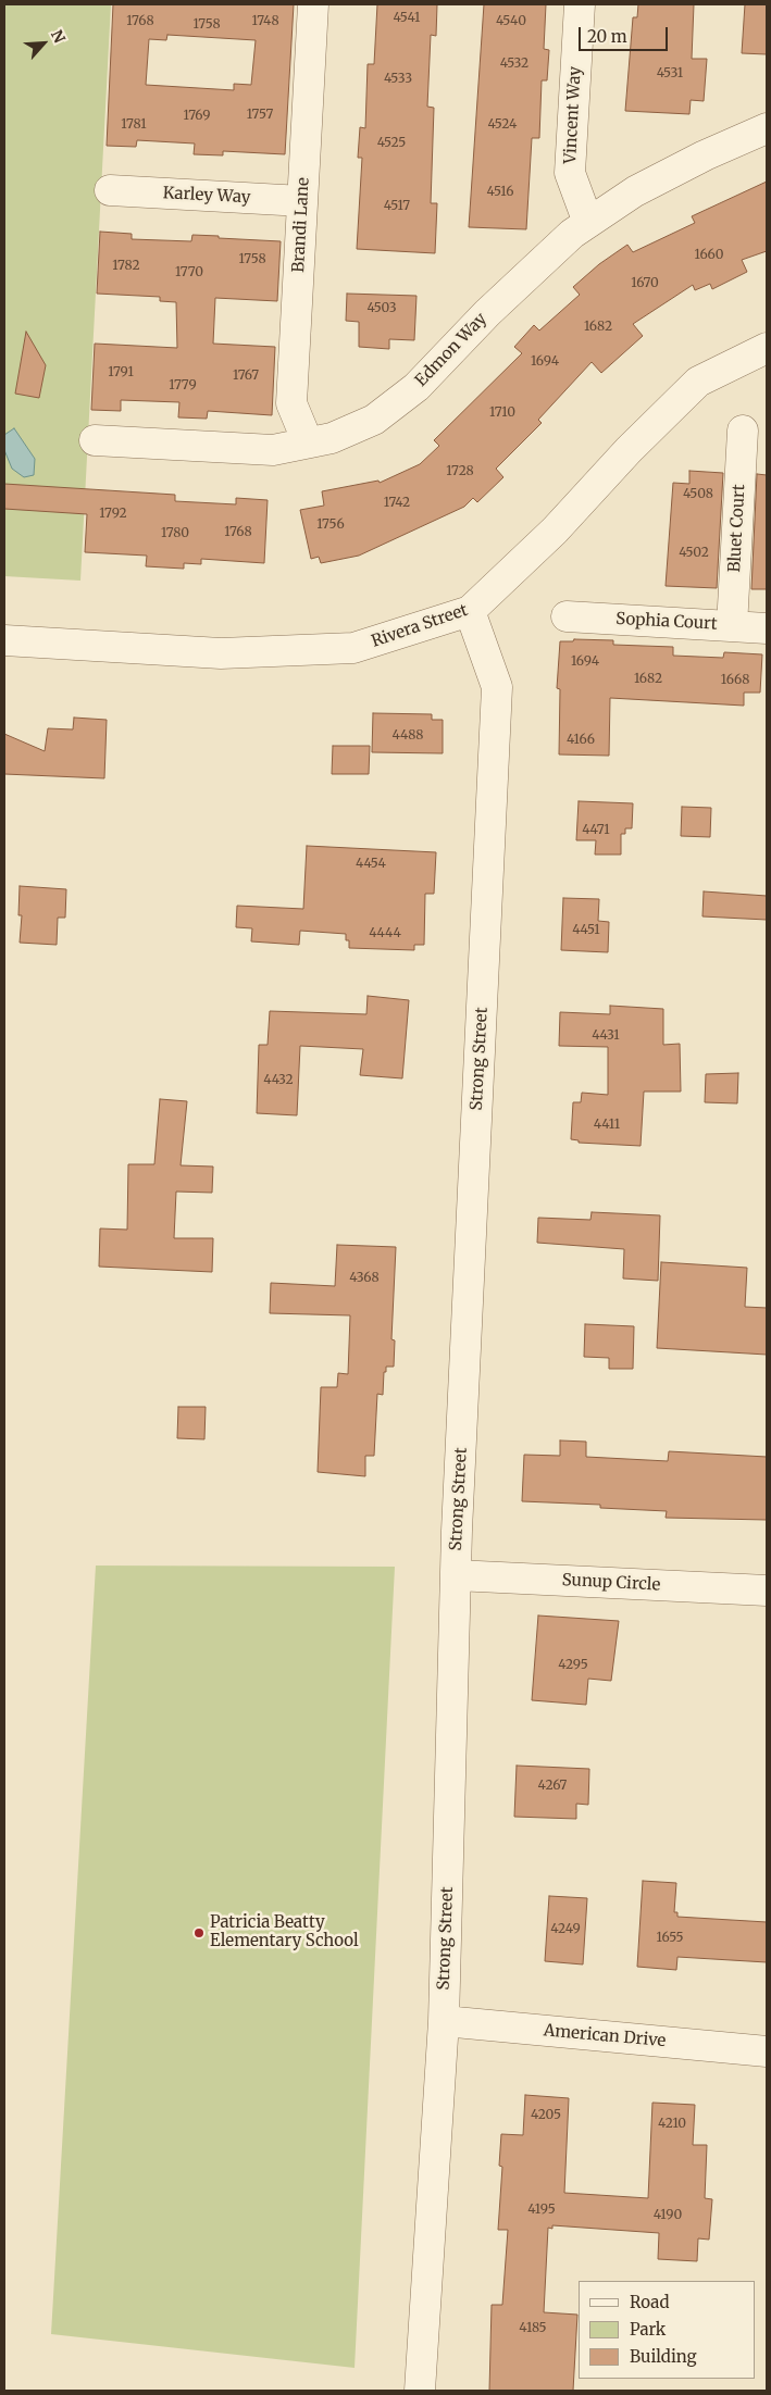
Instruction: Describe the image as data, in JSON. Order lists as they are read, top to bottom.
{
  "streets": {
    "street": [
      "Vincent Way",
      "Karley Way",
      "Brandi Lane",
      "Edmon Way",
      "Bluet Court",
      "Sophia Court",
      "Rivera Street",
      "Strong Street",
      "Sunup Circle",
      "American Drive"
    ]
  },
  "crossings": [
    ["Vincent Way", "Edmon Way"],
    ["Karley Way", "Brandi Lane"],
    ["Brandi Lane", "Edmon Way"],
    ["Bluet Court", "Sophia Court"],
    ["Rivera Street", "Strong Street"],
    ["Strong Street", "Sunup Circle"],
    ["Strong Street", "American Drive"]
  ],
  "places": ["Patricia Beatty Elementary School"],
  "house_numbers": [
    "4541",
    "1768",
    "1748",
    "4540",
    "1758",
    "4532",
    "4531",
    "4533",
    "1757",
    "1769",
    "1781",
    "4524",
    "4525",
    "4516",
    "4517",
    "1660",
    "1758",
    "1782",
    "1770",
    "1670",
    "4503",
    "1682",
    "1694",
    "1791",
    "1767",
    "1779",
    "1710",
    "1728",
    "4508",
    "1742",
    "1792",
    "1756",
    "1768",
    "1780",
    "4502",
    "1694",
    "1682",
    "1668",
    "4488",
    "4166",
    "4471",
    "4454",
    "4451",
    "4444",
    "4431",
    "4432",
    "4411",
    "4368",
    "4295",
    "4267",
    "4249",
    "1655",
    "4205",
    "4210",
    "4195",
    "4190",
    "4185"
  ],
  "legend": ["Road", "Park", "Building"],
  "scale_bar": "20 m",
  "north": "top right"
}
